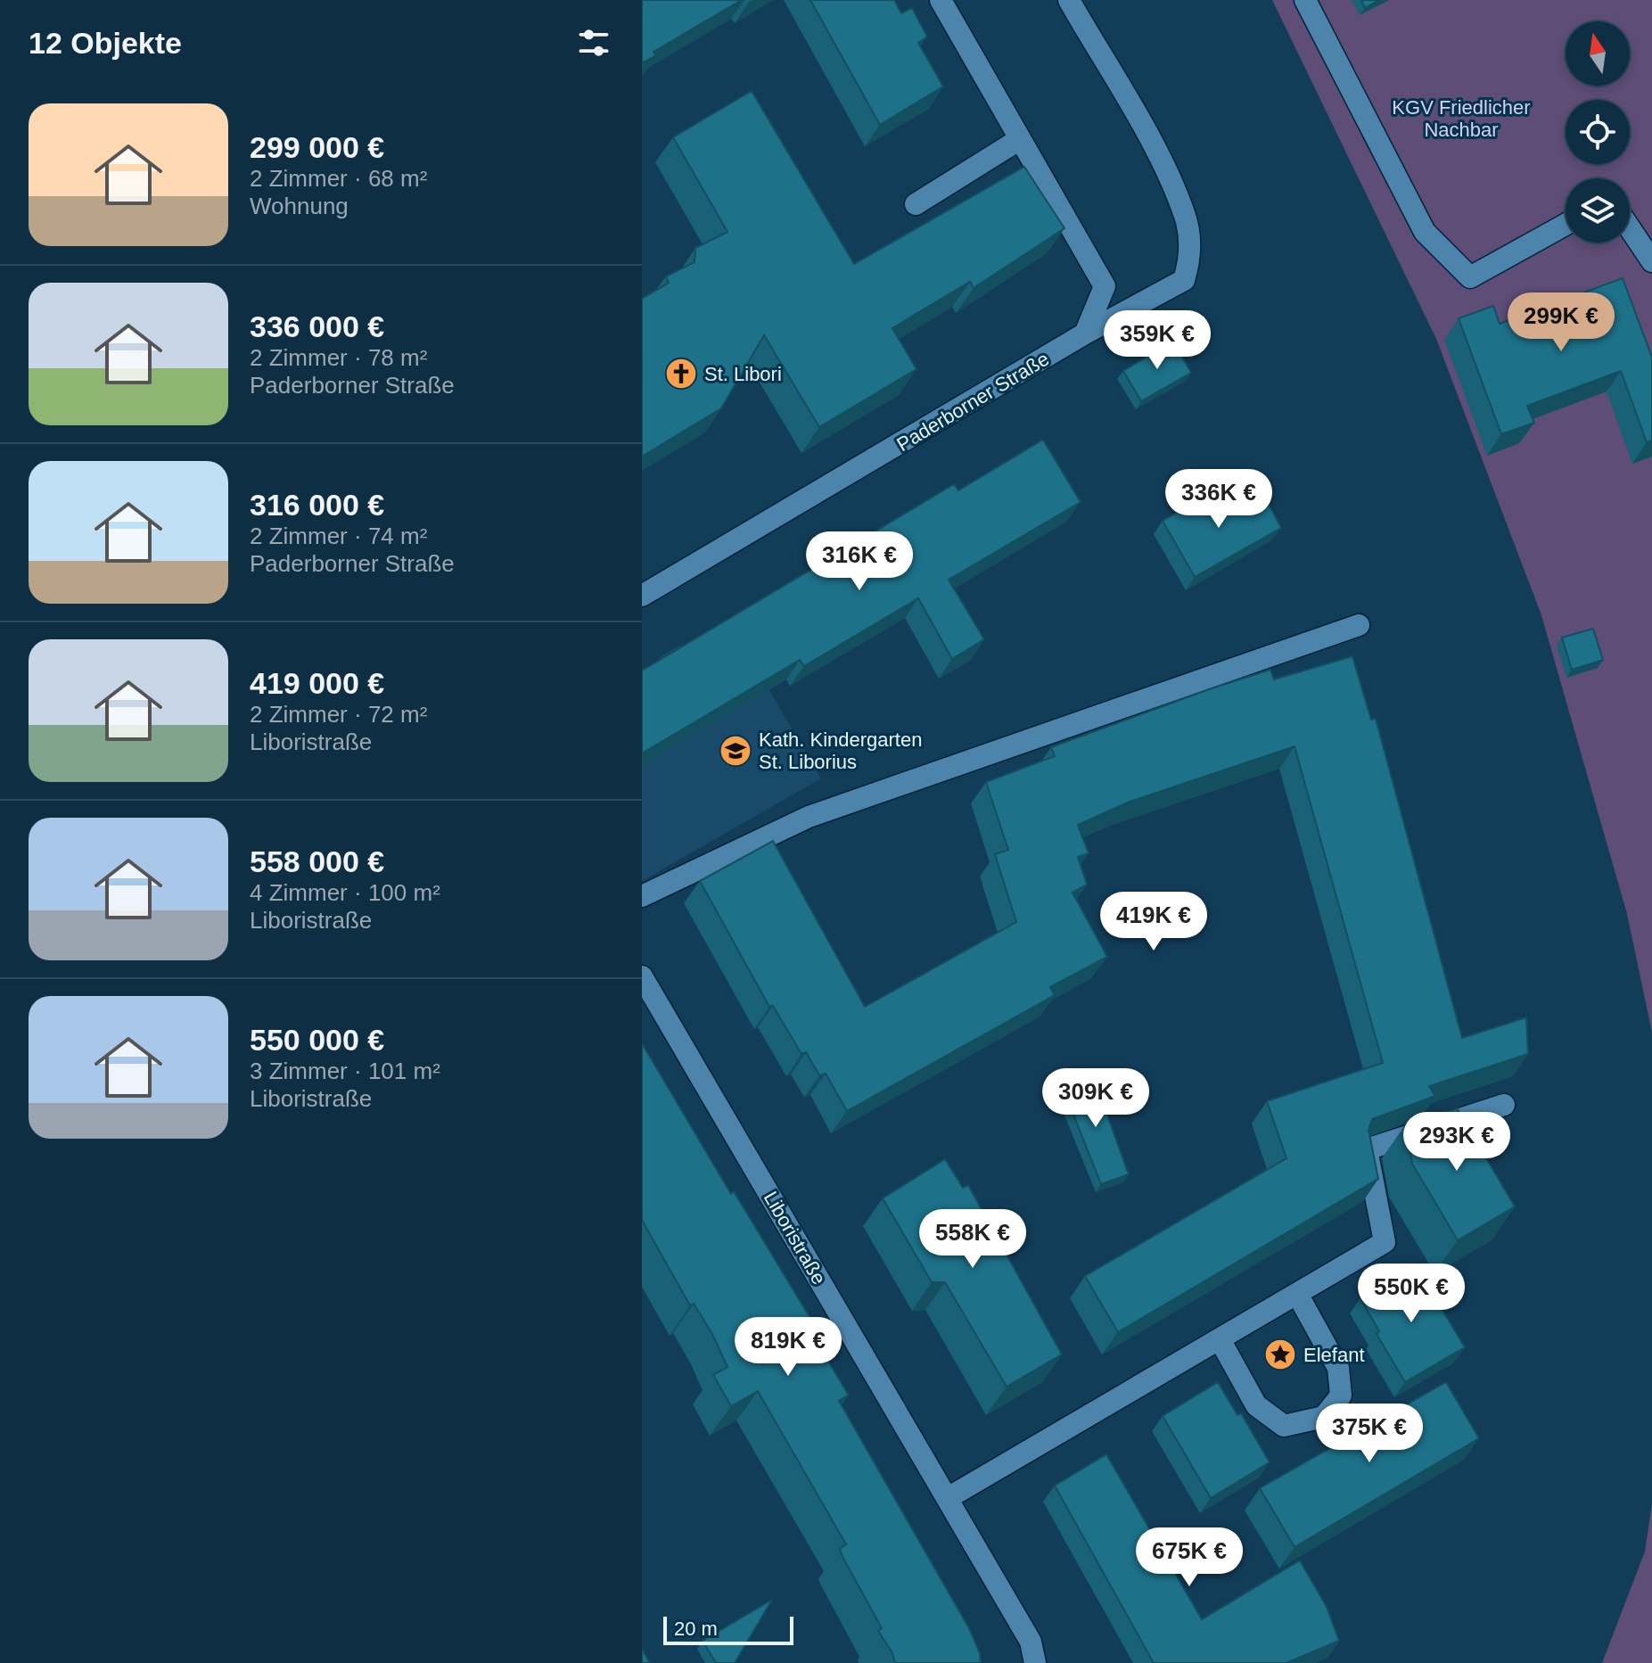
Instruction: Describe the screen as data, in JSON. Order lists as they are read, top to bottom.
{
  "streets": {
    "street": ["Paderborner Straße", "Liboristraße"]
  },
  "parks": ["KGV Friedlicher Nachbar"],
  "places": {
    "church": ["St. Libori"],
    "school or university": ["Kath. Kindergarten St. Liborius"],
    "place": ["Elefant"]
  },
  "scale_bar": "20 m",
  "north": "top",
  "page": {
    "heading": "12 Objekte",
    "list": [
      {
        "name": "299 000 €",
        "note": "2 Zimmer · 68 m² · Wohnung"
      },
      {
        "name": "336 000 €",
        "note": "2 Zimmer · 78 m² · Paderborner Straße"
      },
      {
        "name": "316 000 €",
        "note": "2 Zimmer · 74 m² · Paderborner Straße"
      },
      {
        "name": "419 000 €",
        "note": "2 Zimmer · 72 m² · Liboristraße"
      },
      {
        "name": "558 000 €",
        "note": "4 Zimmer · 100 m² · Liboristraße"
      },
      {
        "name": "550 000 €",
        "note": "3 Zimmer · 101 m² · Liboristraße"
      }
    ],
    "price": [
      "299K €",
      "359K €",
      "336K €",
      "316K €",
      "419K €",
      "309K €",
      "293K €",
      "558K €",
      "550K €",
      "819K €",
      "375K €",
      "675K €"
    ],
    "scale": "20 m"
  }
}
